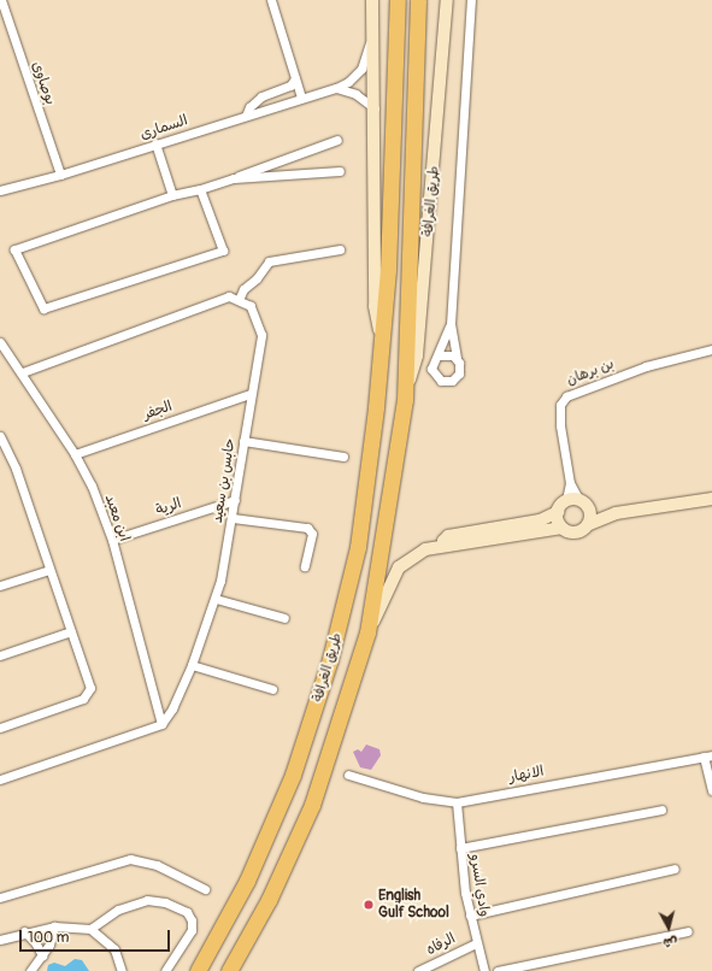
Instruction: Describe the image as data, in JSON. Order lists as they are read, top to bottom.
{
  "streets": {
    "highway": ["طريق الغرافة"],
    "street": [
      "بوصاوى",
      "السمارى",
      "بن برهان",
      "الجفر",
      "حابس بن سعيد",
      "الرية",
      "ابن معبد",
      "الانهار",
      "وادي السرو",
      "الرفاه"
    ]
  },
  "crossings": [
    ["بوصاوى", "السمارى"],
    ["السمارى", "طريق الغرافة"],
    ["الجفر", "حابس بن سعيد"],
    ["الجفر", "ابن معبد"],
    ["حابس بن سعيد", "الرية"],
    ["حابس بن سعيد", "ابن معبد"],
    ["الرية", "ابن معبد"],
    ["الانهار", "وادي السرو"],
    ["وادي السرو", "الرفاه"]
  ],
  "places": ["English Gulf School"],
  "scale_bar": "100 m",
  "north": "bottom"
}
